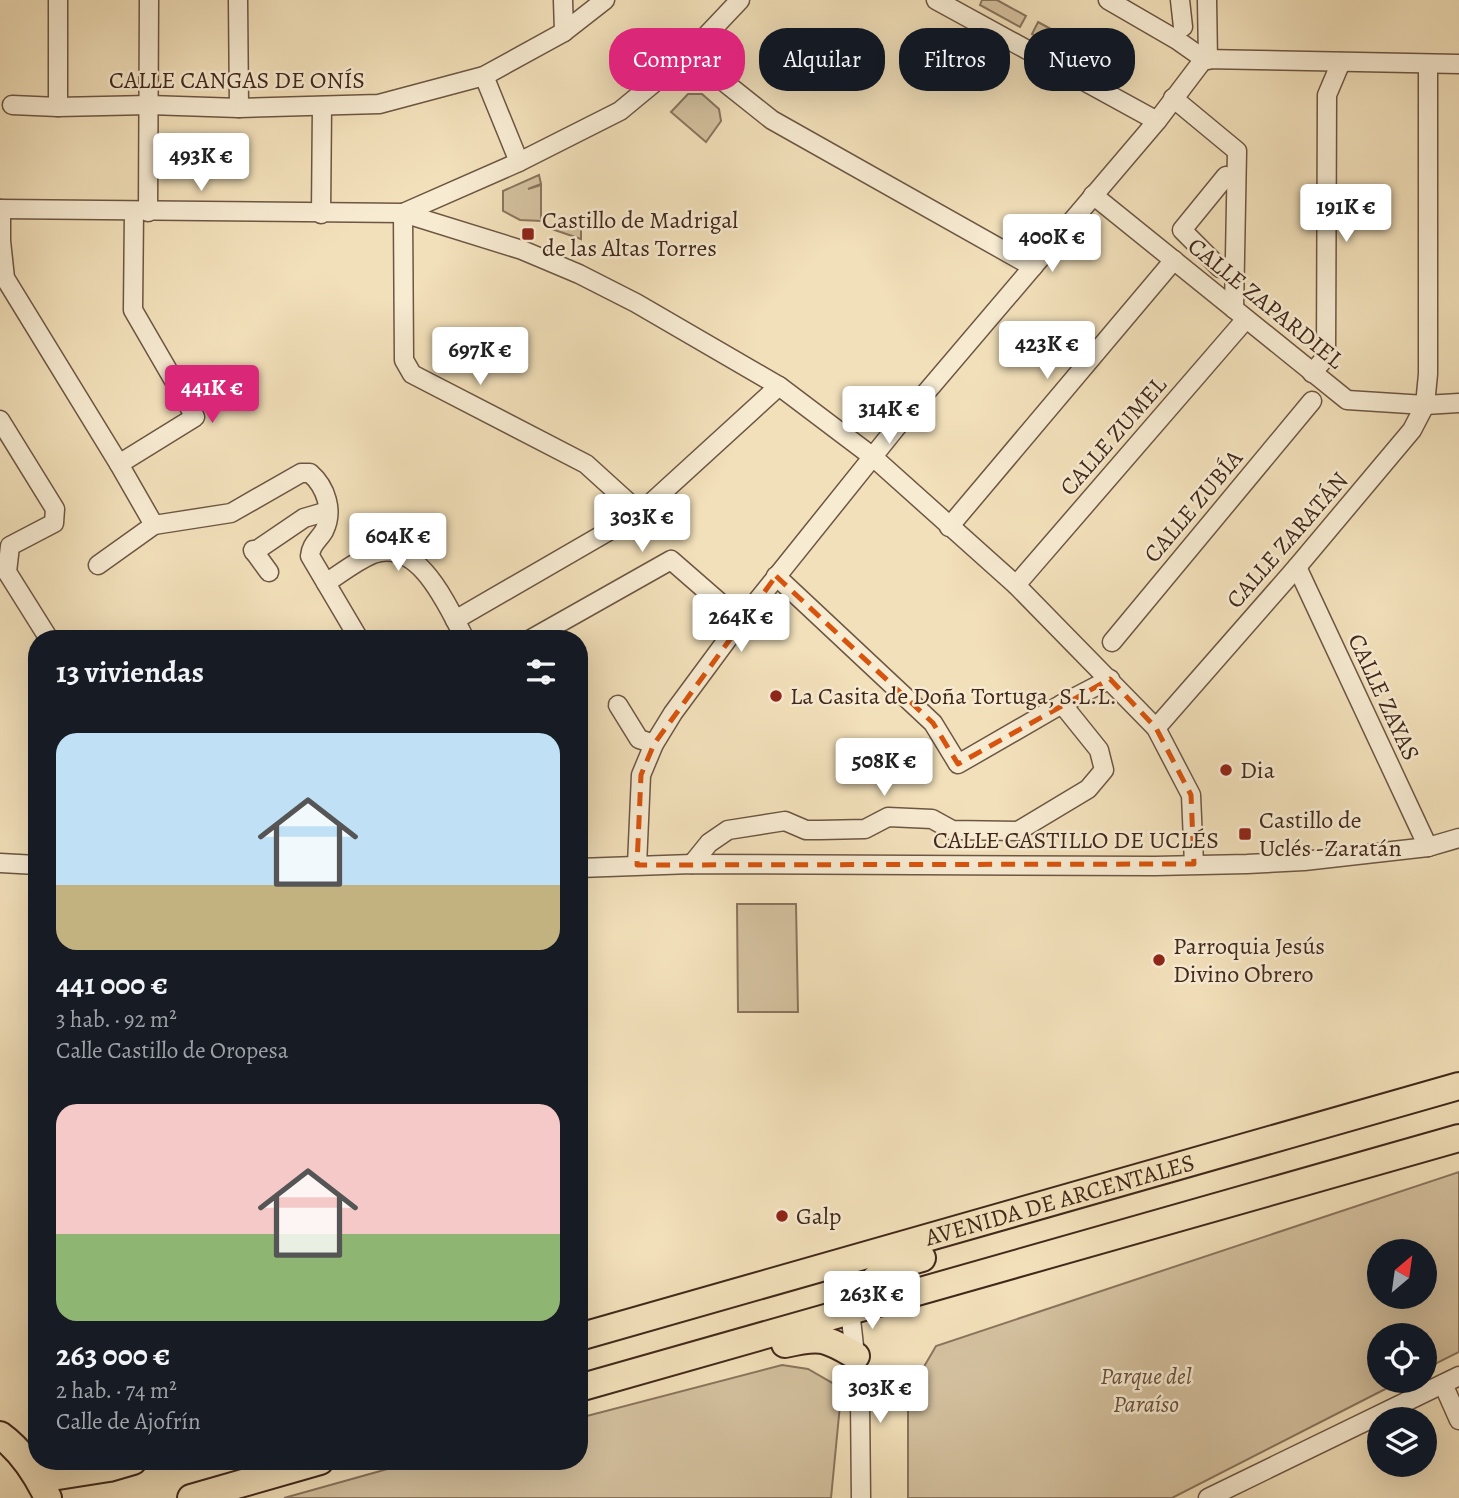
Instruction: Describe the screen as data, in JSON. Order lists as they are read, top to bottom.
{
  "streets": {
    "main road": ["AVENIDA DE ARCENTALES"],
    "street": [
      "CALLE CANGAS DE ONÍS",
      "CALLE ZAPARDIEL",
      "CALLE ZUMEL",
      "CALLE ZUBÍA",
      "CALLE ZARATÁN",
      "CALLE ZAYAS",
      "CALLE CASTILLO DE UCLÉS"
    ]
  },
  "crossings": [
    ["CALLE ZAPARDIEL", "CALLE ZUMEL"],
    ["CALLE ZAPARDIEL", "CALLE ZARATÁN"],
    ["CALLE ZARATÁN", "CALLE ZAYAS"],
    ["CALLE ZAYAS", "CALLE CASTILLO DE UCLÉS"]
  ],
  "parks": ["Parque del Paraíso"],
  "places": {
    "transit": ["Castillo de Madrigal de las Altas Torres", "Castillo de Uclés -Zaratán"],
    "other": [
      "La Casita de Doña Tortuga, S.L.L.",
      "Dia",
      "Parroquia Jesús Divino Obrero",
      "Galp"
    ]
  },
  "north": "top right",
  "page": {
    "chip": [
      "Comprar",
      "Alquilar",
      "Filtros",
      "Nuevo"
    ],
    "price": [
      "493K €",
      "191K €",
      "400K €",
      "423K €",
      "697K €",
      "441K €",
      "314K €",
      "303K €",
      "604K €",
      "264K €",
      "508K €",
      "263K €",
      "303K €"
    ],
    "heading": "13 viviendas",
    "list": [
      {
        "name": "441 000 €",
        "note": "3 hab. · 92 m² · Calle Castillo de Oropesa"
      },
      {
        "name": "263 000 €",
        "note": "2 hab. · 74 m² · Calle de Ajofrín"
      }
    ]
  }
}
